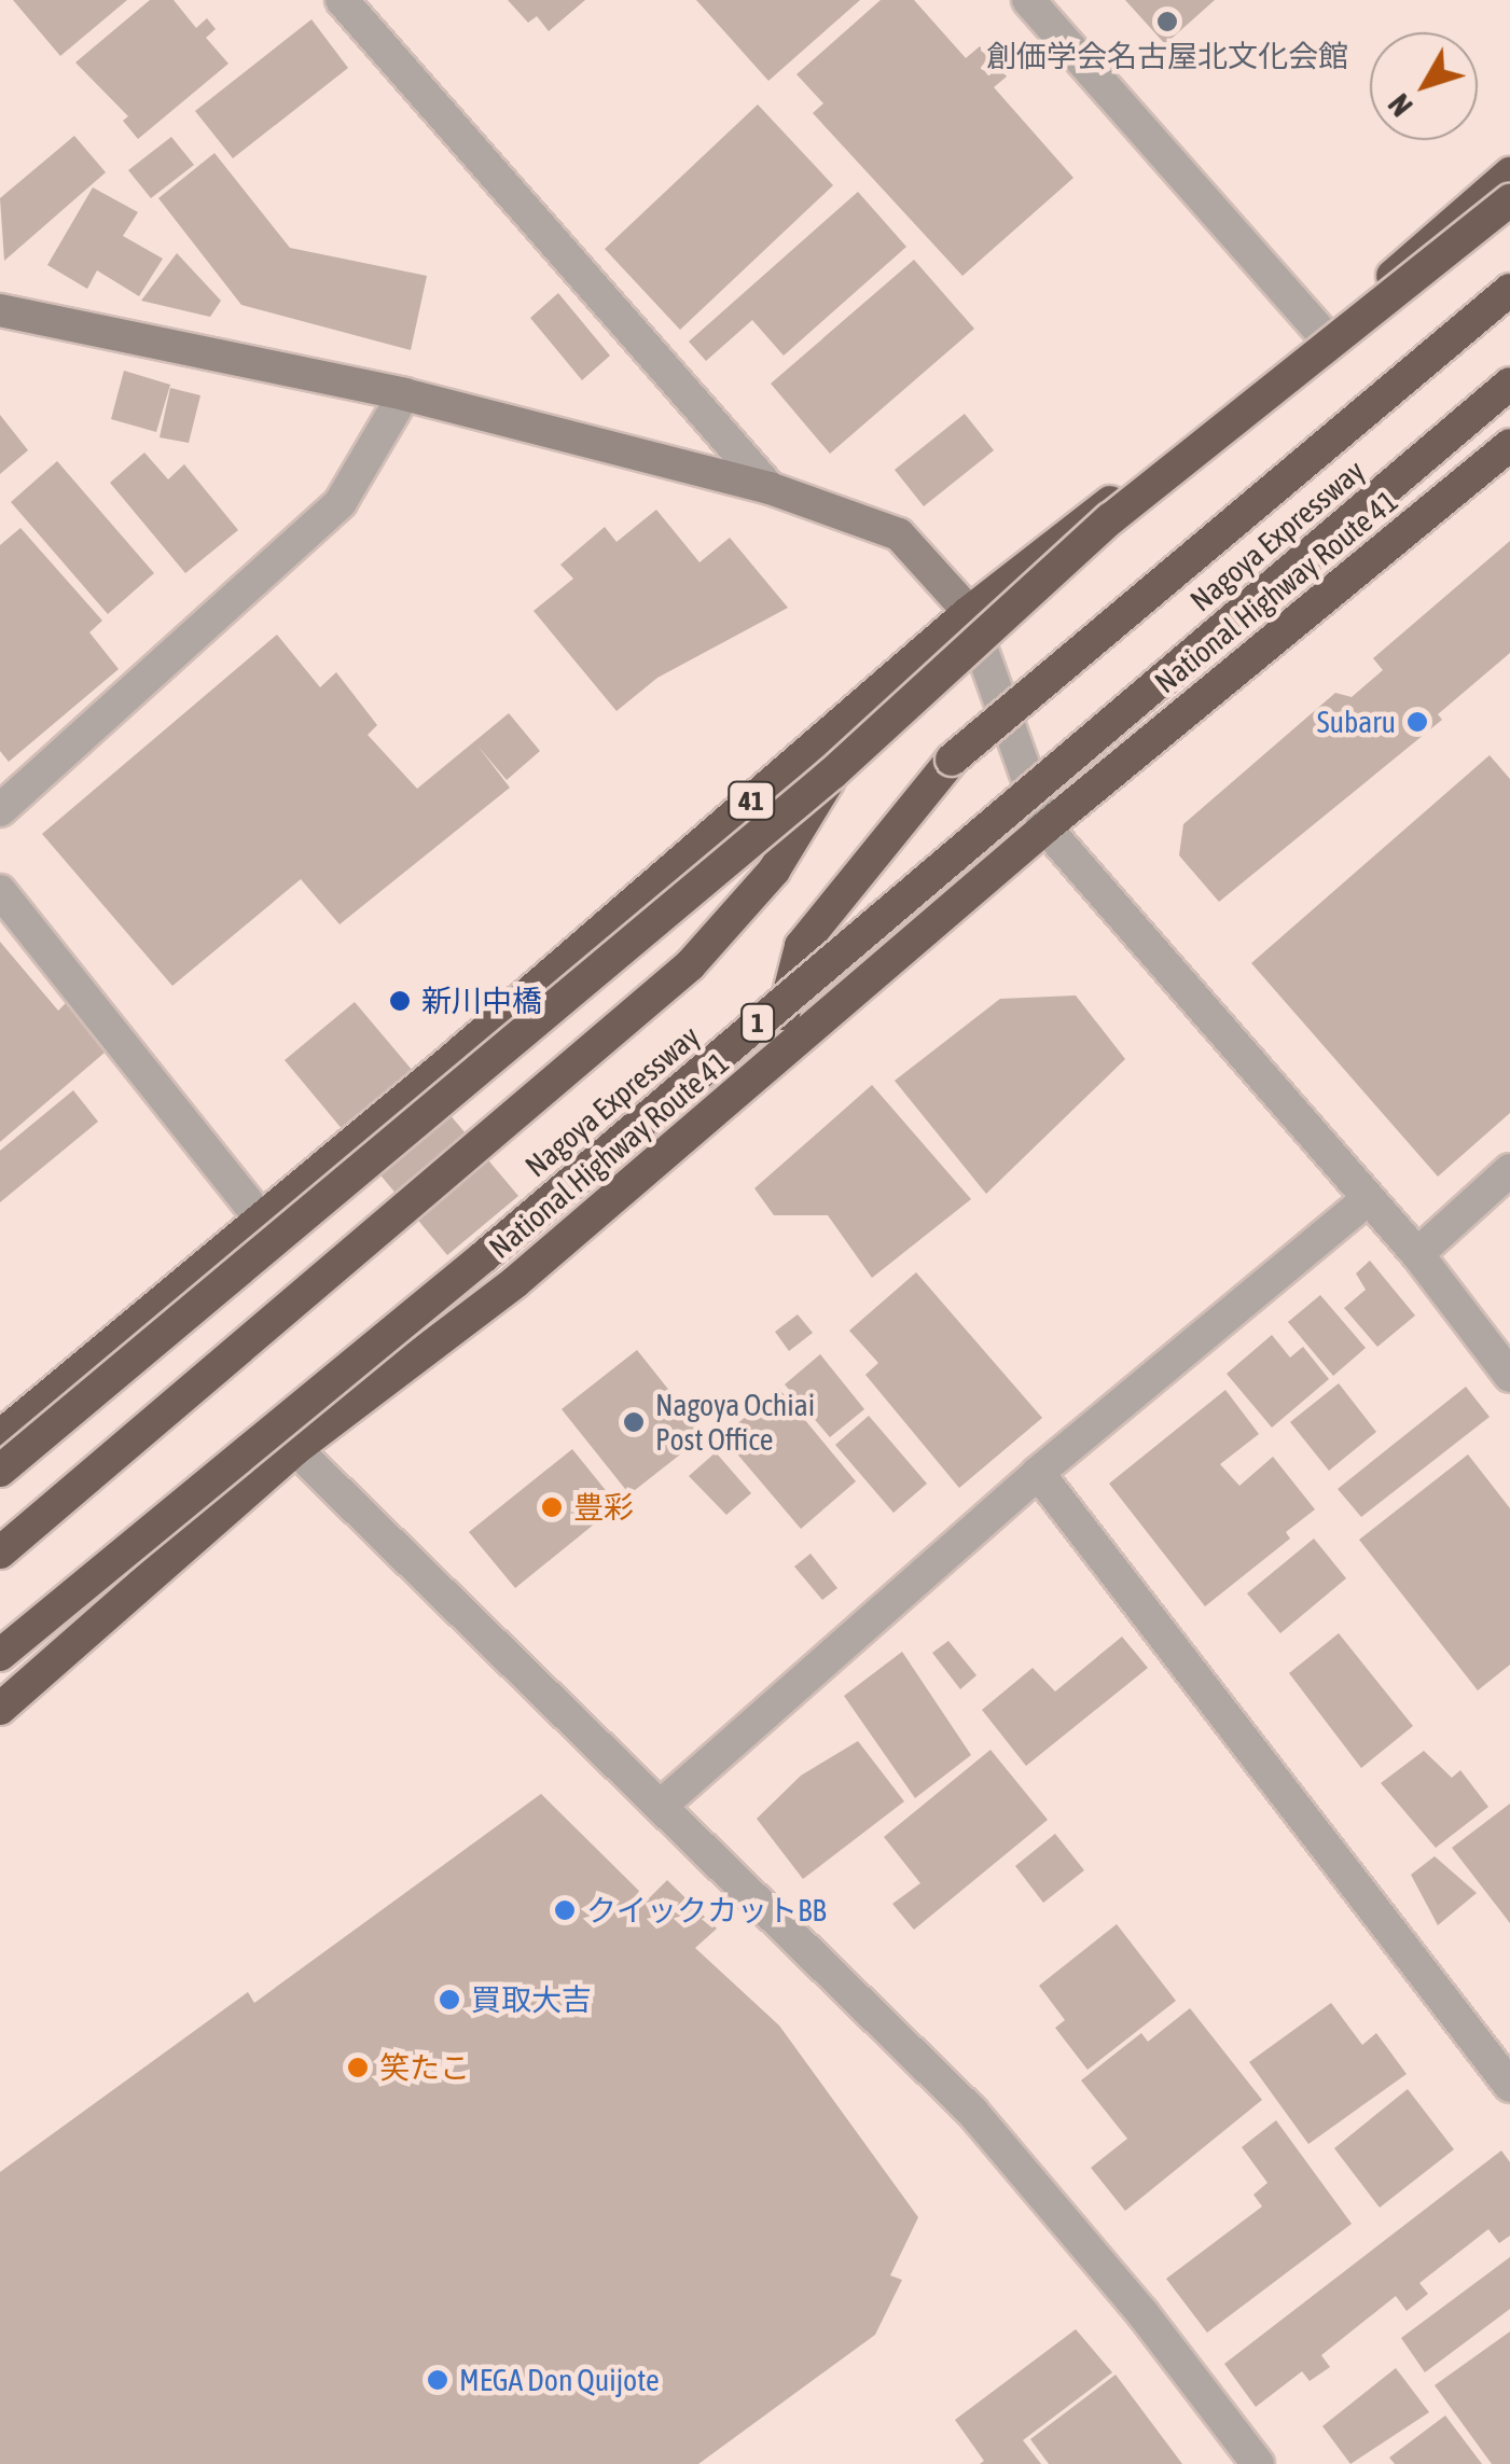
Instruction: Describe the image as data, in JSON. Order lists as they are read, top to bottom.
{
  "streets": {
    "highway": [
      "Nagoya Expressway",
      "National Highway Route 41",
      "41",
      "1"
    ]
  },
  "places": [
    "創価学会名古屋北文化会館",
    "Subaru",
    "新川中橋",
    "Nagoya Ochiai Post Office",
    "豊彩",
    "クイックカットBB",
    "買取大吉",
    "笑たこ",
    "MEGA Don Quijote"
  ],
  "north": "bottom left"
}
